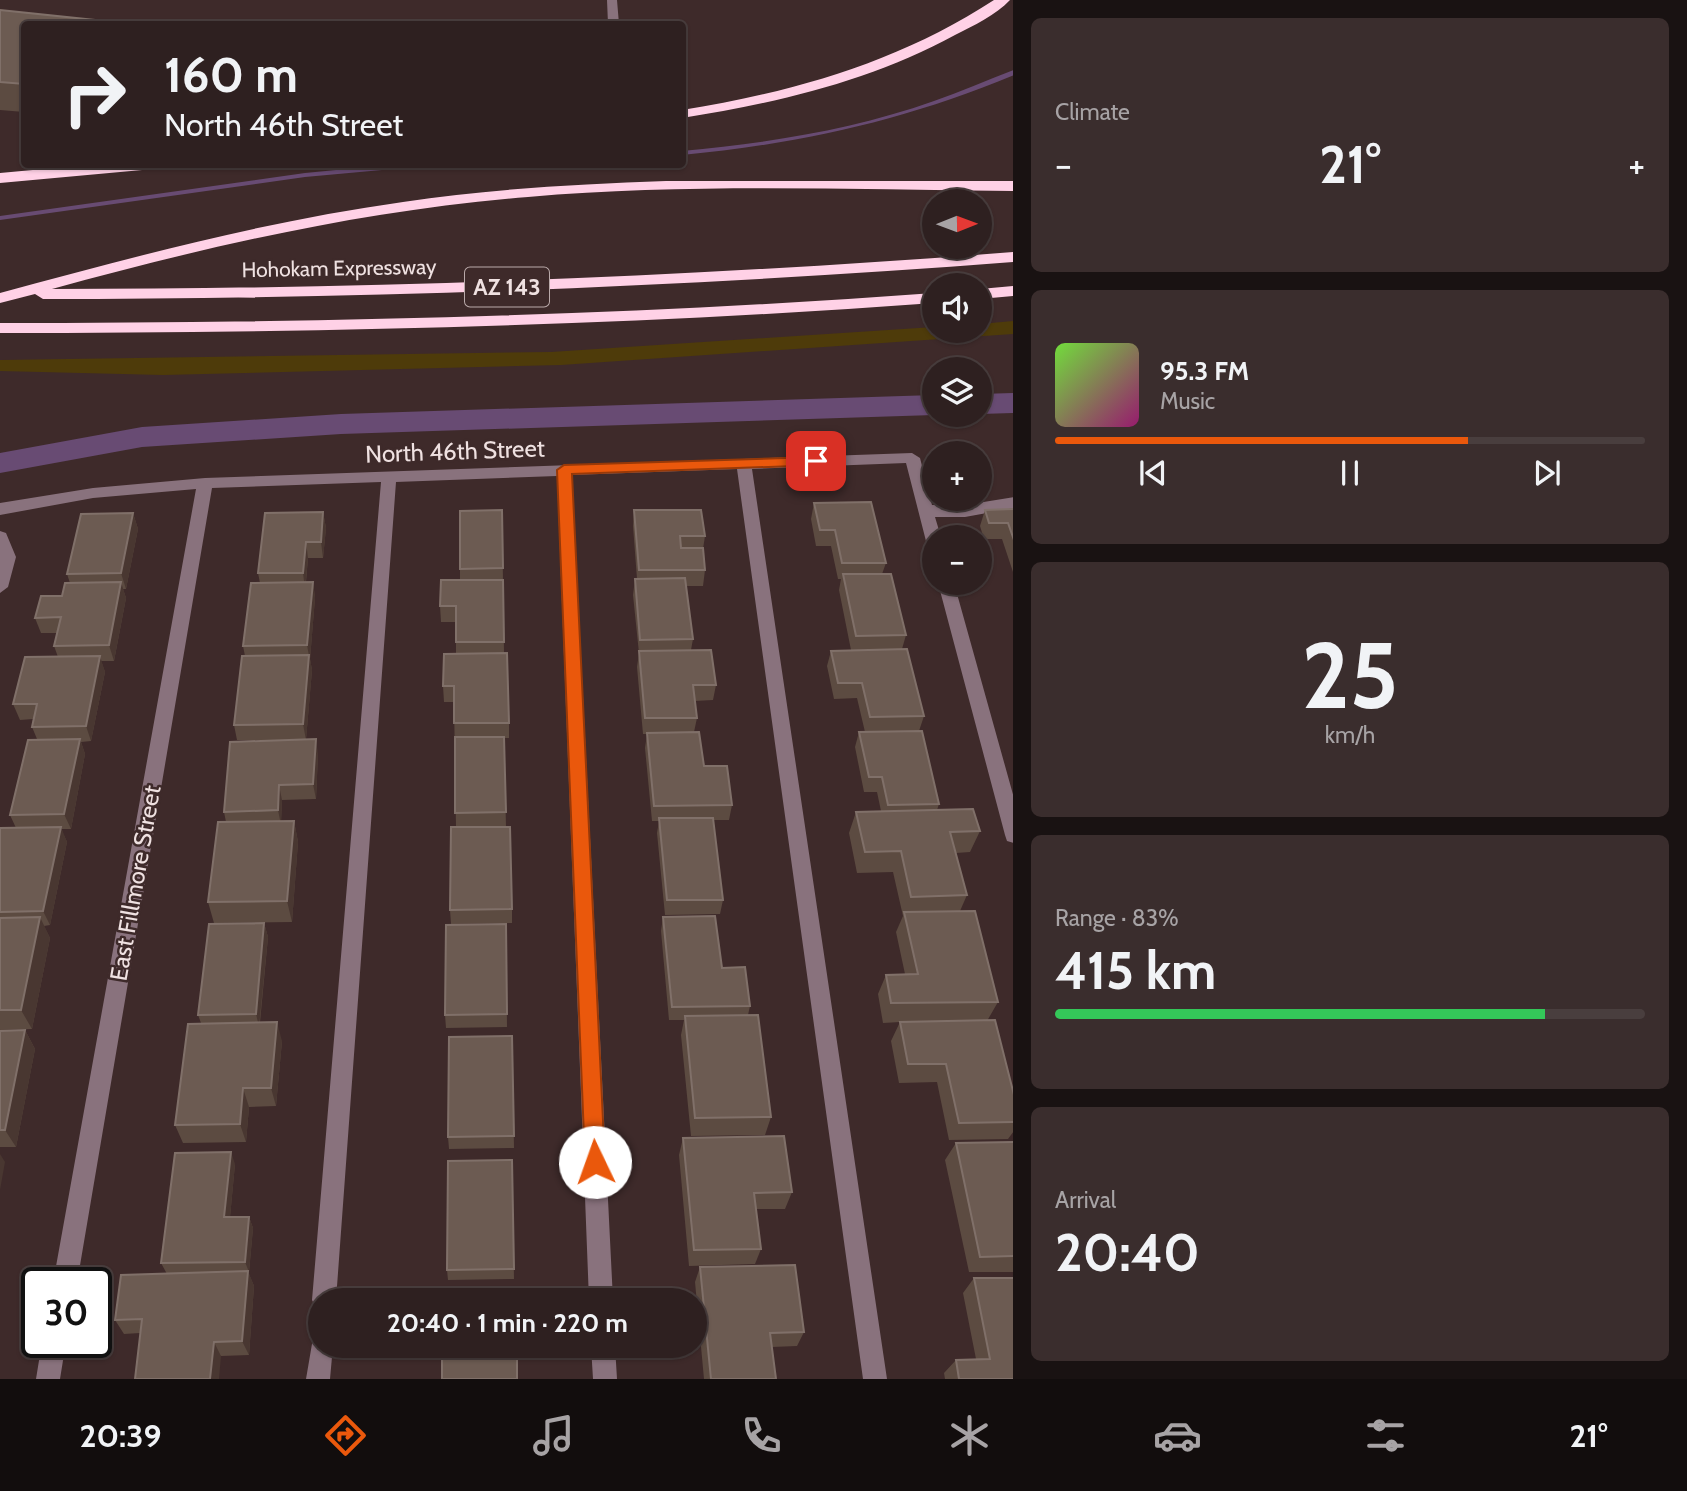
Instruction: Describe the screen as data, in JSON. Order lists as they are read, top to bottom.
{
  "streets": {
    "highway": ["Hohokam Expressway", "AZ 143"],
    "street": ["North 46th Street", "East Fillmore Street"]
  },
  "crossings": [
    ["North 46th Street", "East Fillmore Street"]
  ],
  "north": "right",
  "page": {
    "tile": [
      "Climate",
      ["25", "km/h"],
      ["Range · 83%", "415 km"],
      ["Arrival", "20:40"]
    ],
    "turn": ["160 m", "North 46th Street"],
    "heat": ["−", "21°", "+"],
    "map_buttons": ["+", "−"],
    "song": ["95.3 FM", "Music"],
    "limit": "30",
    "trip": "20:40 · 1 min · 220 m",
    "tabs": ["20:39", "21°"]
  }
}
